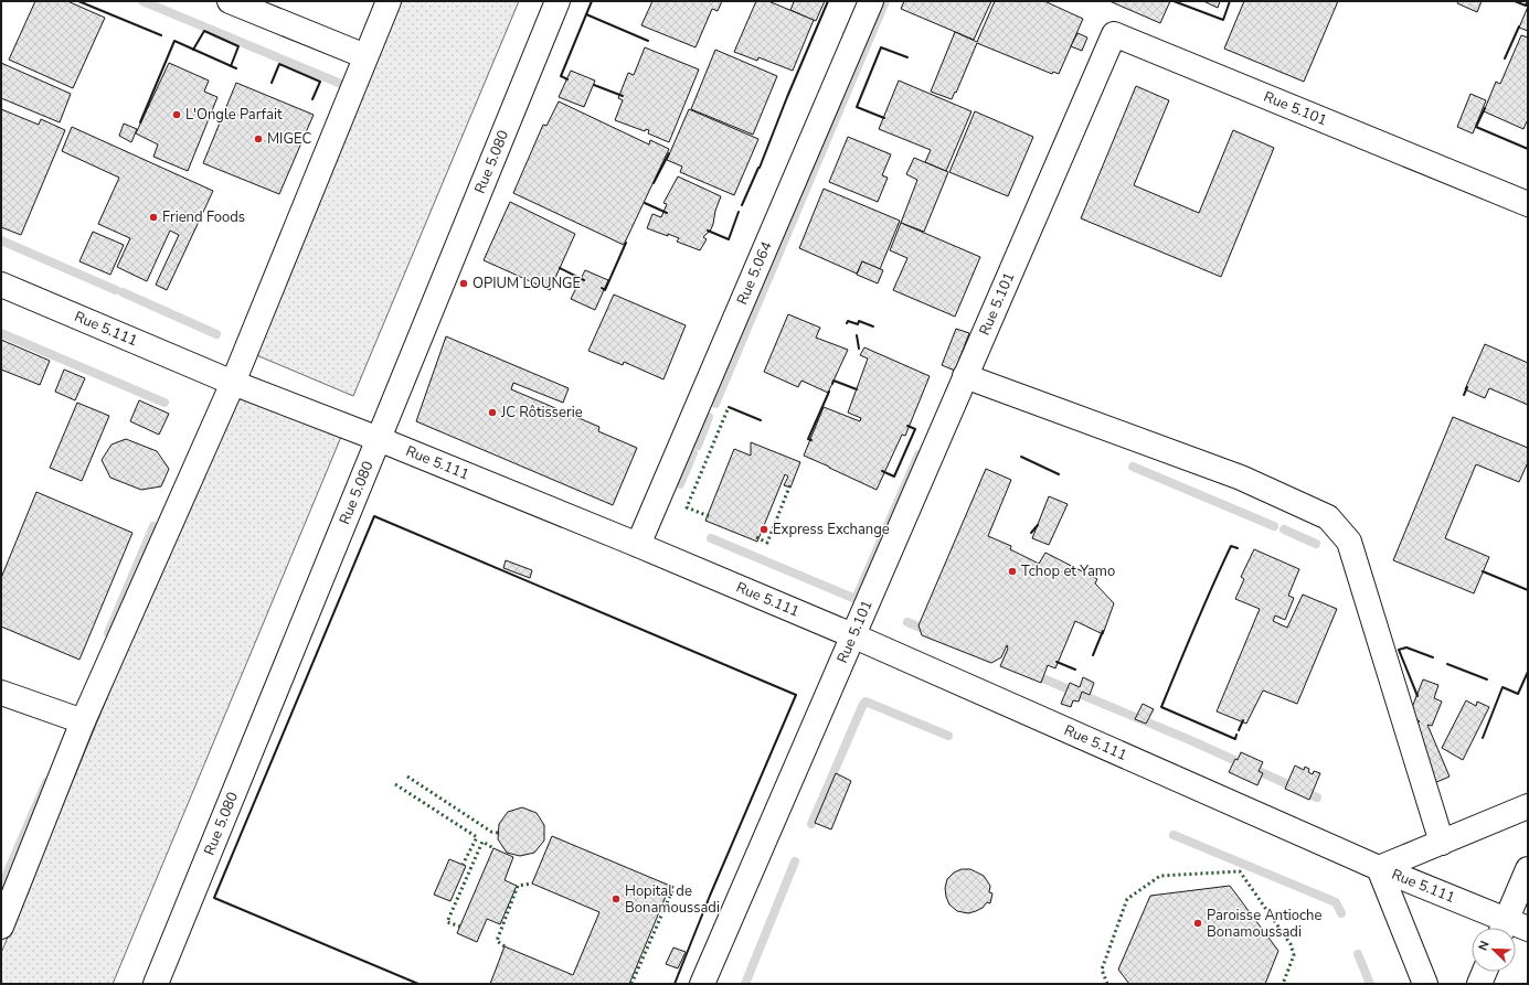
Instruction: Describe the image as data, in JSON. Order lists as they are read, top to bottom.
{
  "streets": {
    "street": [
      "Rue 5.101",
      "Rue 5.080",
      "Rue 5.064",
      "Rue 5.111"
    ]
  },
  "crossings": [
    ["Rue 5.101", "Rue 5.111"],
    ["Rue 5.080", "Rue 5.111"],
    ["Rue 5.064", "Rue 5.111"]
  ],
  "places": [
    "L'Ongle Parfait",
    "MIGEC",
    "Friend Foods",
    "OPIUM LOUNGE",
    "JC Rôtisserie",
    "Express Exchange",
    "Tchop et Yamo",
    "Hopital de Bonamoussadi",
    "Paroisse Antioche Bonamoussadi"
  ],
  "north": "top left"
}
